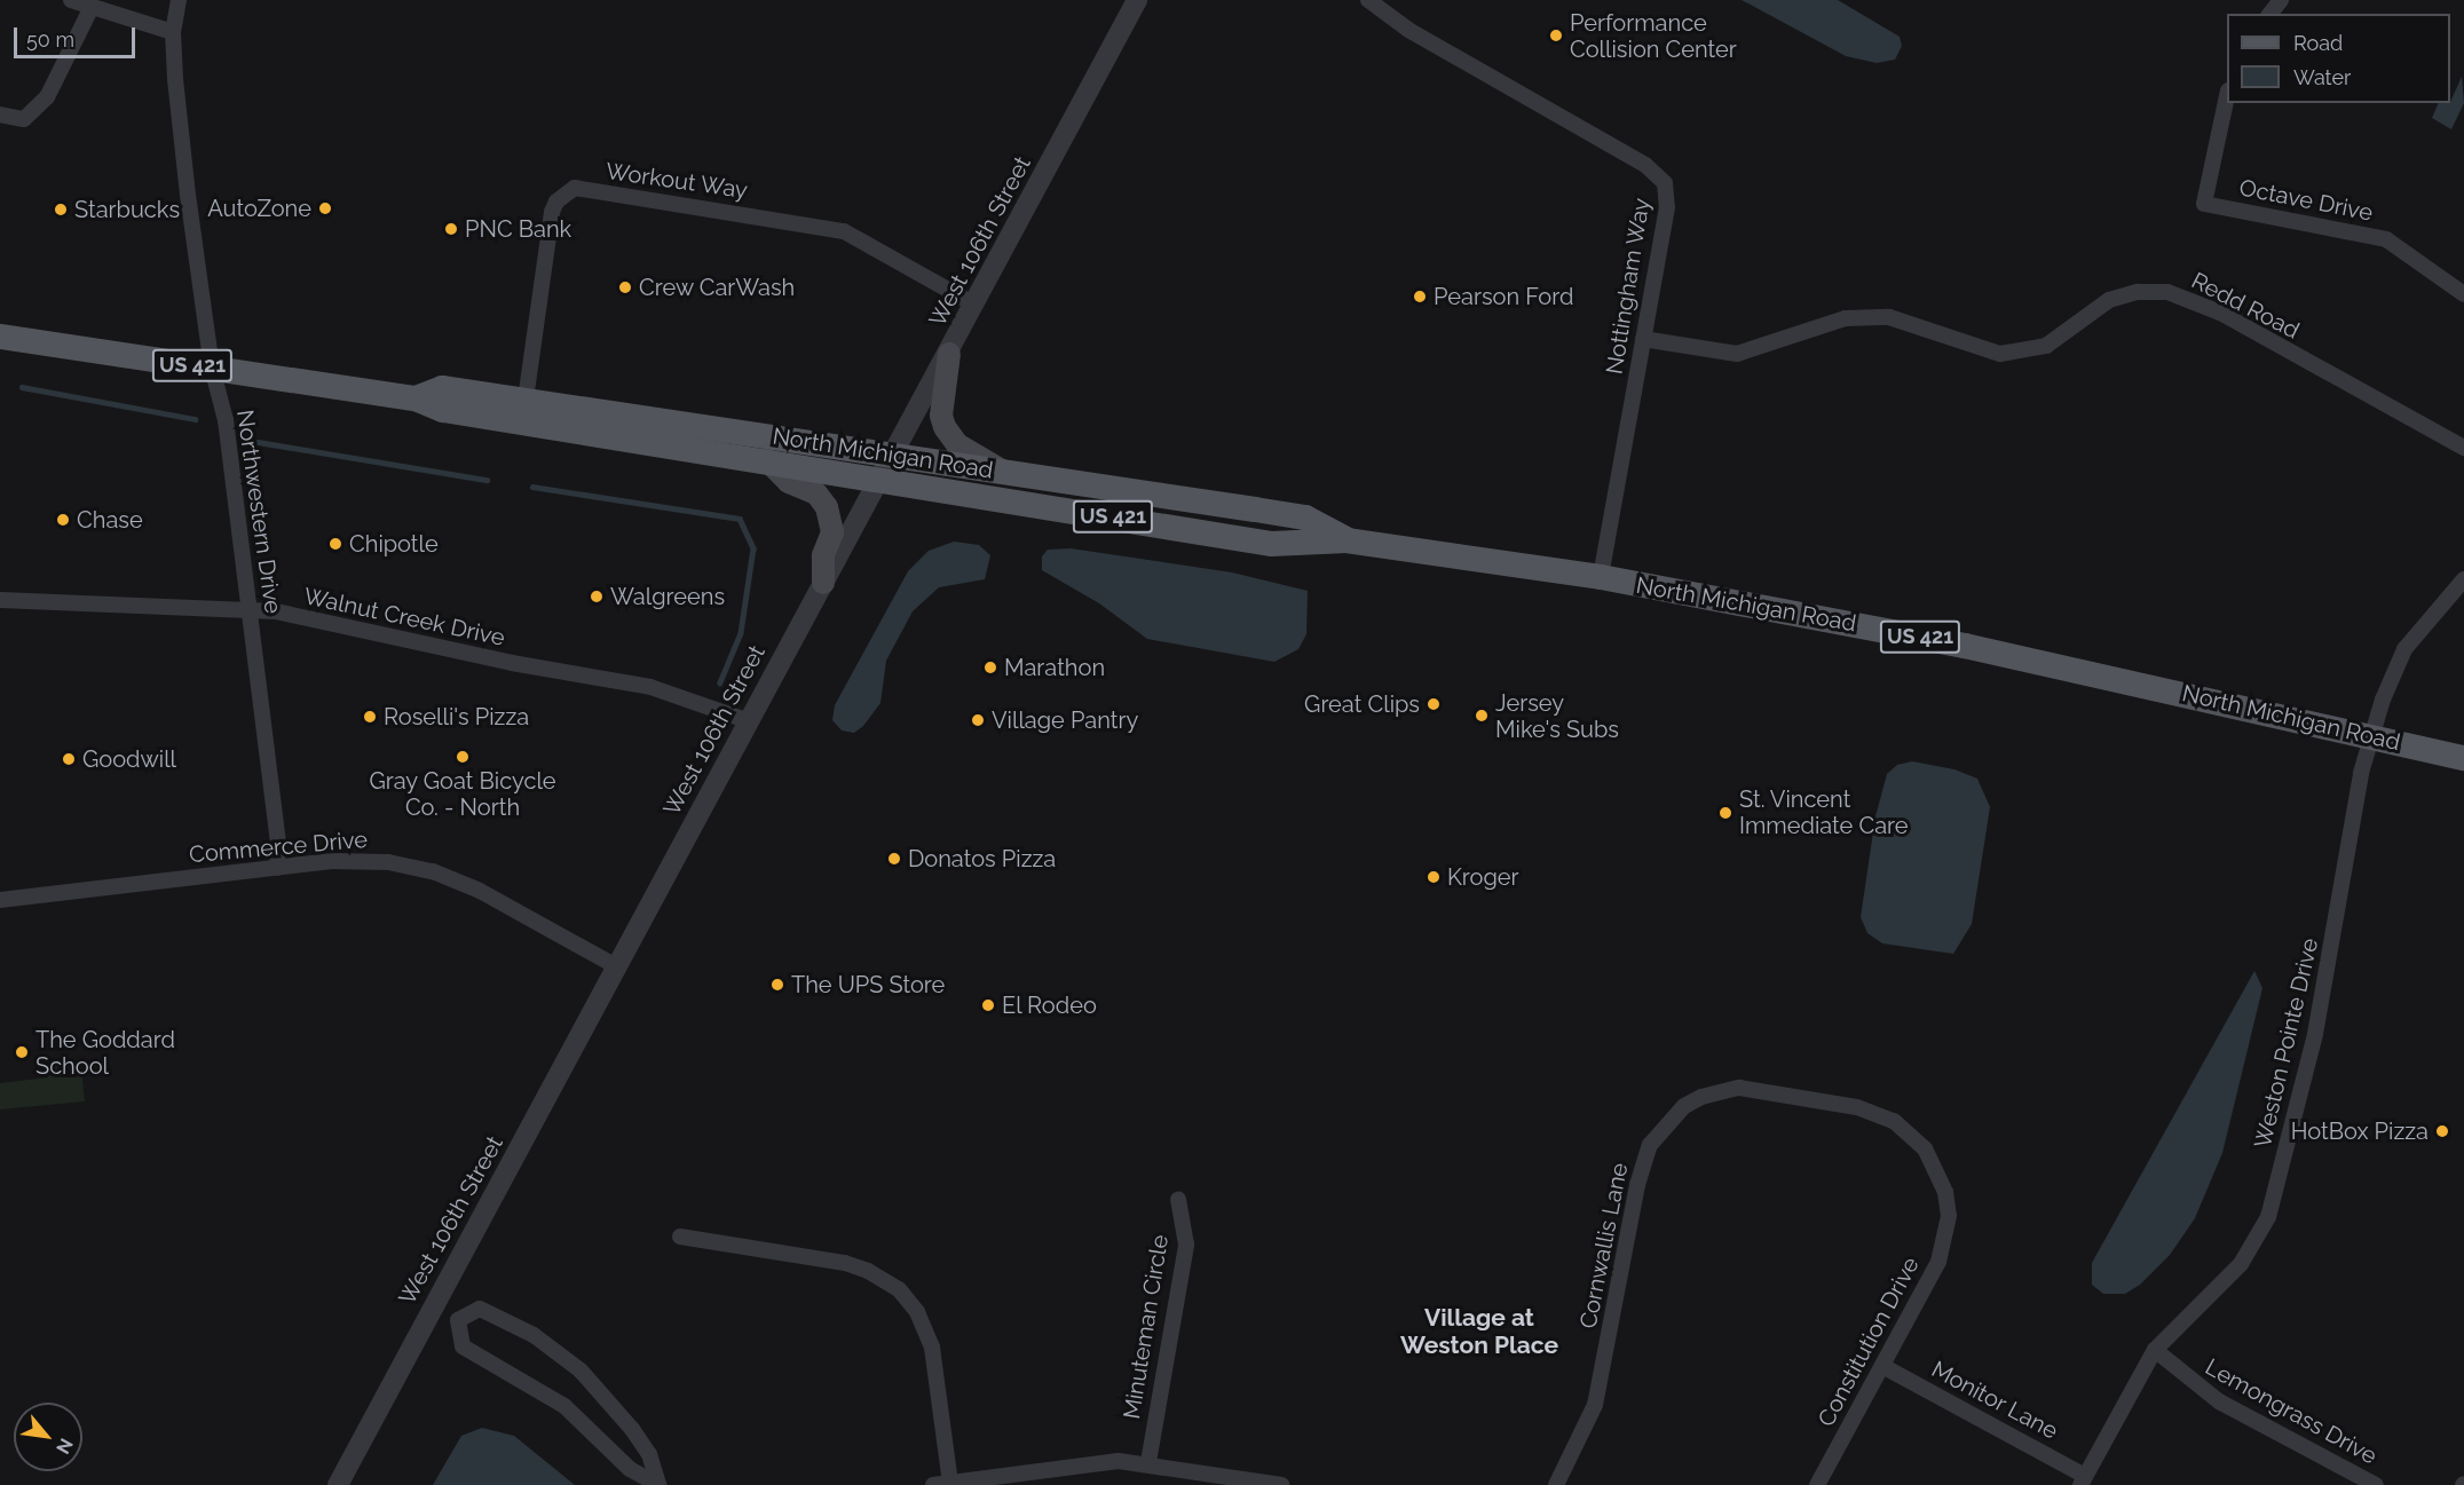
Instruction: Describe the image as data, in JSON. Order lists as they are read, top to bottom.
{
  "streets": {
    "main road": ["US 421", "North Michigan Road"],
    "street": [
      "Workout Way",
      "Octave Drive",
      "West 106th Street",
      "Nottingham Way",
      "Redd Road",
      "Northwestern Drive",
      "Walnut Creek Drive",
      "Commerce Drive",
      "Weston Pointe Drive",
      "Cornwallis Lane",
      "Minuteman Circle",
      "Constitution Drive",
      "Monitor Lane",
      "Lemongrass Drive"
    ]
  },
  "crossings": [
    ["Workout Way", "West 106th Street"],
    ["Workout Way", "North Michigan Road"],
    ["West 106th Street", "North Michigan Road"],
    ["West 106th Street", "Walnut Creek Drive"],
    ["West 106th Street", "Commerce Drive"],
    ["Nottingham Way", "Redd Road"],
    ["Nottingham Way", "North Michigan Road"],
    ["North Michigan Road", "Northwestern Drive"],
    ["North Michigan Road", "Weston Pointe Drive"],
    ["Northwestern Drive", "Walnut Creek Drive"],
    ["Northwestern Drive", "Commerce Drive"],
    ["Weston Pointe Drive", "Monitor Lane"],
    ["Weston Pointe Drive", "Lemongrass Drive"],
    ["Cornwallis Lane", "Constitution Drive"],
    ["Constitution Drive", "Monitor Lane"]
  ],
  "districts": ["Village at Weston Place"],
  "places": [
    "Performance Collision Center",
    "AutoZone",
    "Starbucks",
    "PNC Bank",
    "Crew CarWash",
    "Pearson Ford",
    "Chase",
    "Chipotle",
    "Walgreens",
    "Marathon",
    "Great Clips",
    "Jersey Mike's Subs",
    "Roselli's Pizza",
    "Village Pantry",
    "Gray Goat Bicycle Co. - North",
    "Goodwill",
    "St. Vincent Immediate Care",
    "Donatos Pizza",
    "Kroger",
    "The UPS Store",
    "El Rodeo",
    "The Goddard School",
    "HotBox Pizza"
  ],
  "legend": ["Road", "Water"],
  "scale_bar": "50 m",
  "north": "bottom right"
}
